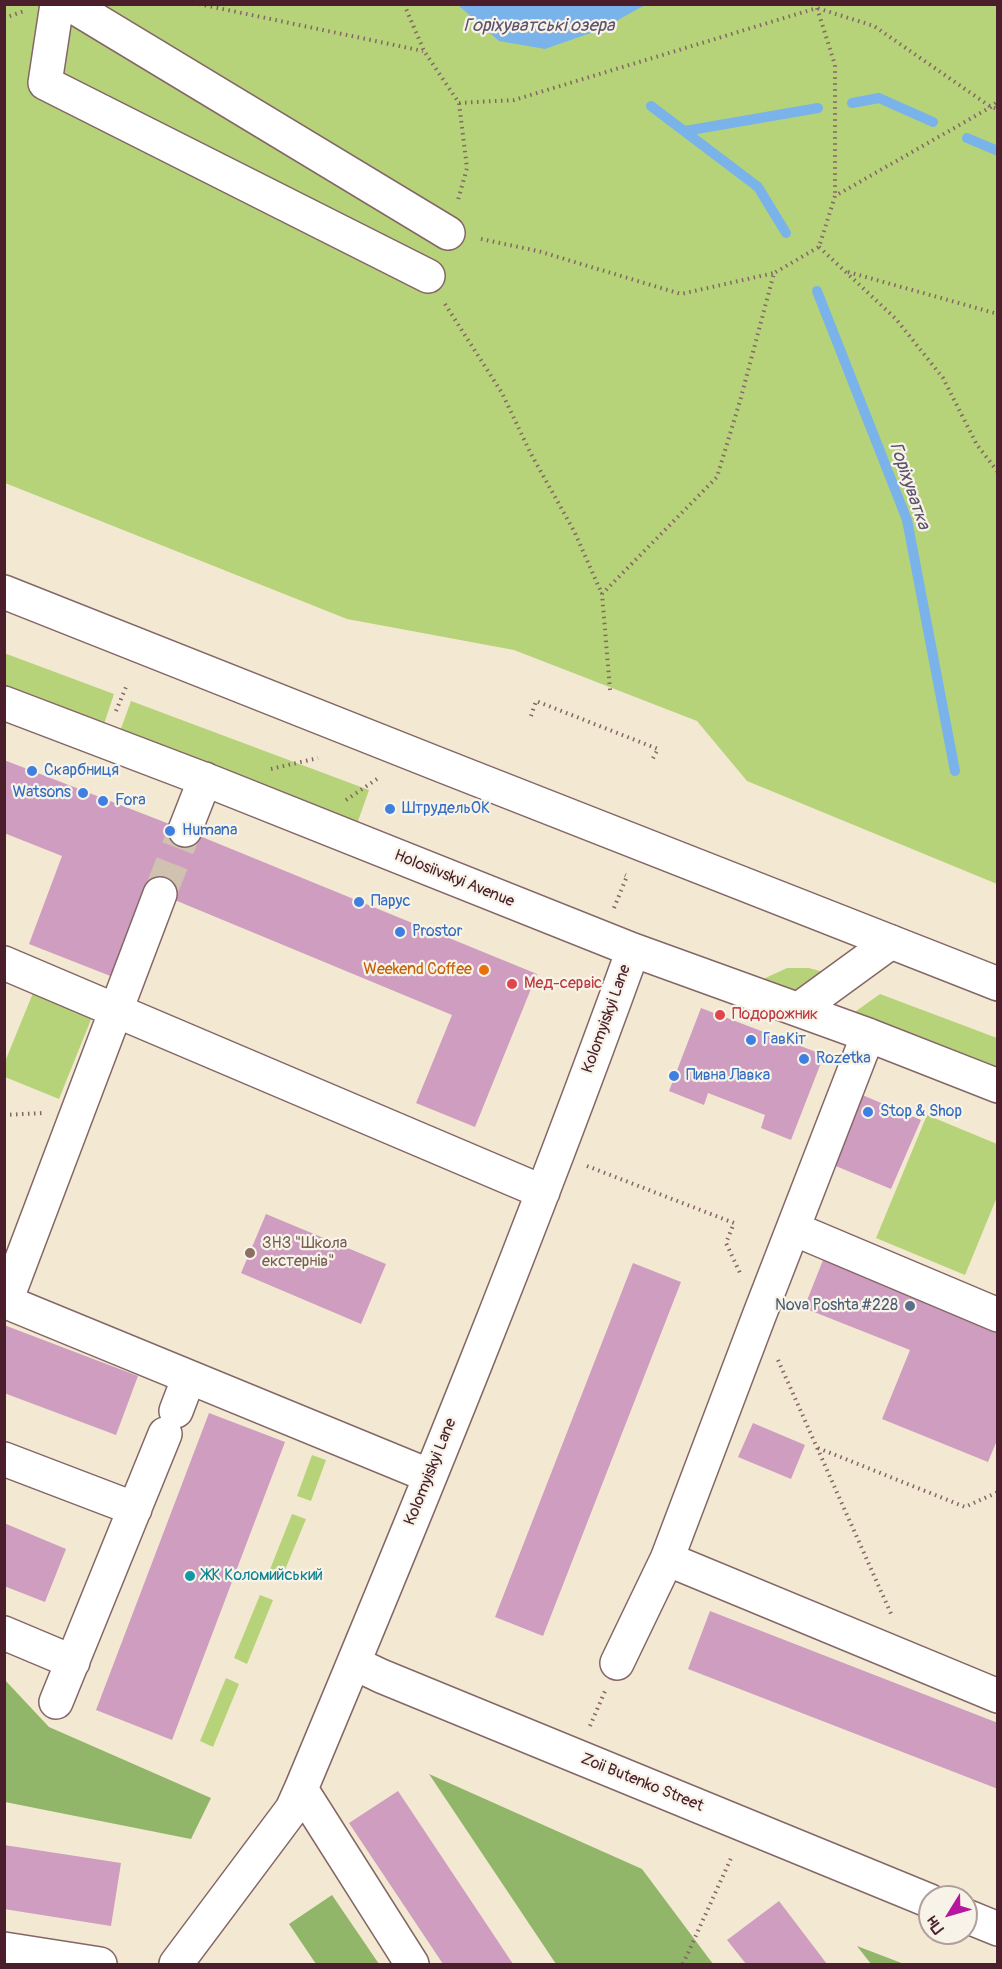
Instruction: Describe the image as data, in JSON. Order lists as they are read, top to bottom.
{
  "streets": {
    "main road": ["Holosiivskyi Avenue", "Kolomyiskyi Lane", "Zoii Butenko Street"]
  },
  "crossings": [
    ["Holosiivskyi Avenue", "Kolomyiskyi Lane"],
    ["Kolomyiskyi Lane", "Zoii Butenko Street"]
  ],
  "water": ["Горіхуватські озера", "Горіхуватка"],
  "places": [
    "Скарбниця",
    "Watsons",
    "Fora",
    "ШтрудельОК",
    "Humana",
    "Парус",
    "Prostor",
    "Weekend Coffee",
    "Мед-сервіс",
    "Подорожник",
    "ГавКіт",
    "Rozetka",
    "Пивна Лавка",
    "Stop & Shop",
    "ЗНЗ \"Школа екстернів\"",
    "Nova Poshta #228",
    "ЖК Коломийський"
  ],
  "north": "bottom left"
}
